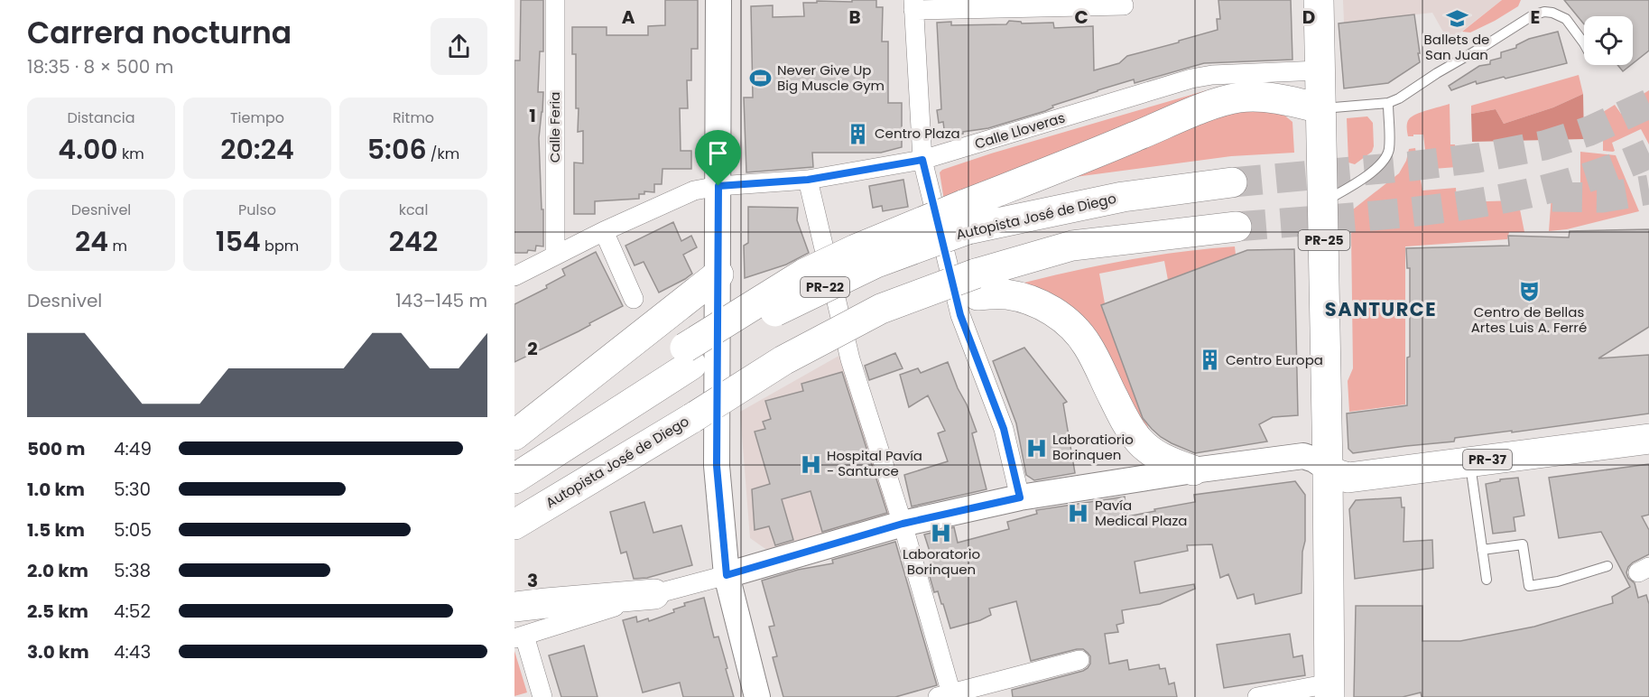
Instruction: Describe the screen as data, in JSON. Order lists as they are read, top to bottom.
{
  "streets": {
    "main road": [
      "Autopista José de Diego",
      "PR-25",
      "PR-22",
      "PR-37"
    ],
    "street": ["Calle Feria", "Calle Lloveras"]
  },
  "crossings": [
    ["Calle Feria", "Calle Lloveras"],
    ["Calle Lloveras", "PR-25"],
    ["PR-25", "PR-37"]
  ],
  "districts": ["SANTURCE"],
  "places": {
    "school or university": ["Ballets de San Juan"],
    "sports": ["Never Give Up Big Muscle Gym"],
    "building": ["Centro Plaza", "Centro Europa"],
    "theatre": ["Centro de Bellas Artes Luis A. Ferré"],
    "hospital": [
      "Laboratiorio Borinquen",
      "Hospital Pavía - Santurce",
      "Pavía Medical Plaza",
      "Laboratorio Borinquen"
    ]
  },
  "page": {
    "heading": ["Carrera nocturna", "18:35 · 8 × 500 m"],
    "stats": [
      ["Distancia", "4.00 km"],
      ["Tiempo", "20:24"],
      ["Ritmo", "5:06 /km"],
      ["Desnivel", "24 m"],
      ["Pulso", "154 bpm"],
      ["kcal", "242"]
    ],
    "chart": ["Desnivel", "143–145 m"],
    "list": [
      {
        "name": "500 m",
        "note": "4:49"
      },
      {
        "name": "1.0 km",
        "note": "5:30"
      },
      {
        "name": "1.5 km",
        "note": "5:05"
      },
      {
        "name": "2.0 km",
        "note": "5:38"
      },
      {
        "name": "2.5 km",
        "note": "4:52"
      },
      {
        "name": "3.0 km",
        "note": "4:43"
      }
    ]
  },
  "grid": {
    "columns": [
      "A",
      "B",
      "C",
      "D",
      "E"
    ],
    "rows": ["1", "2", "3"]
  }
}
